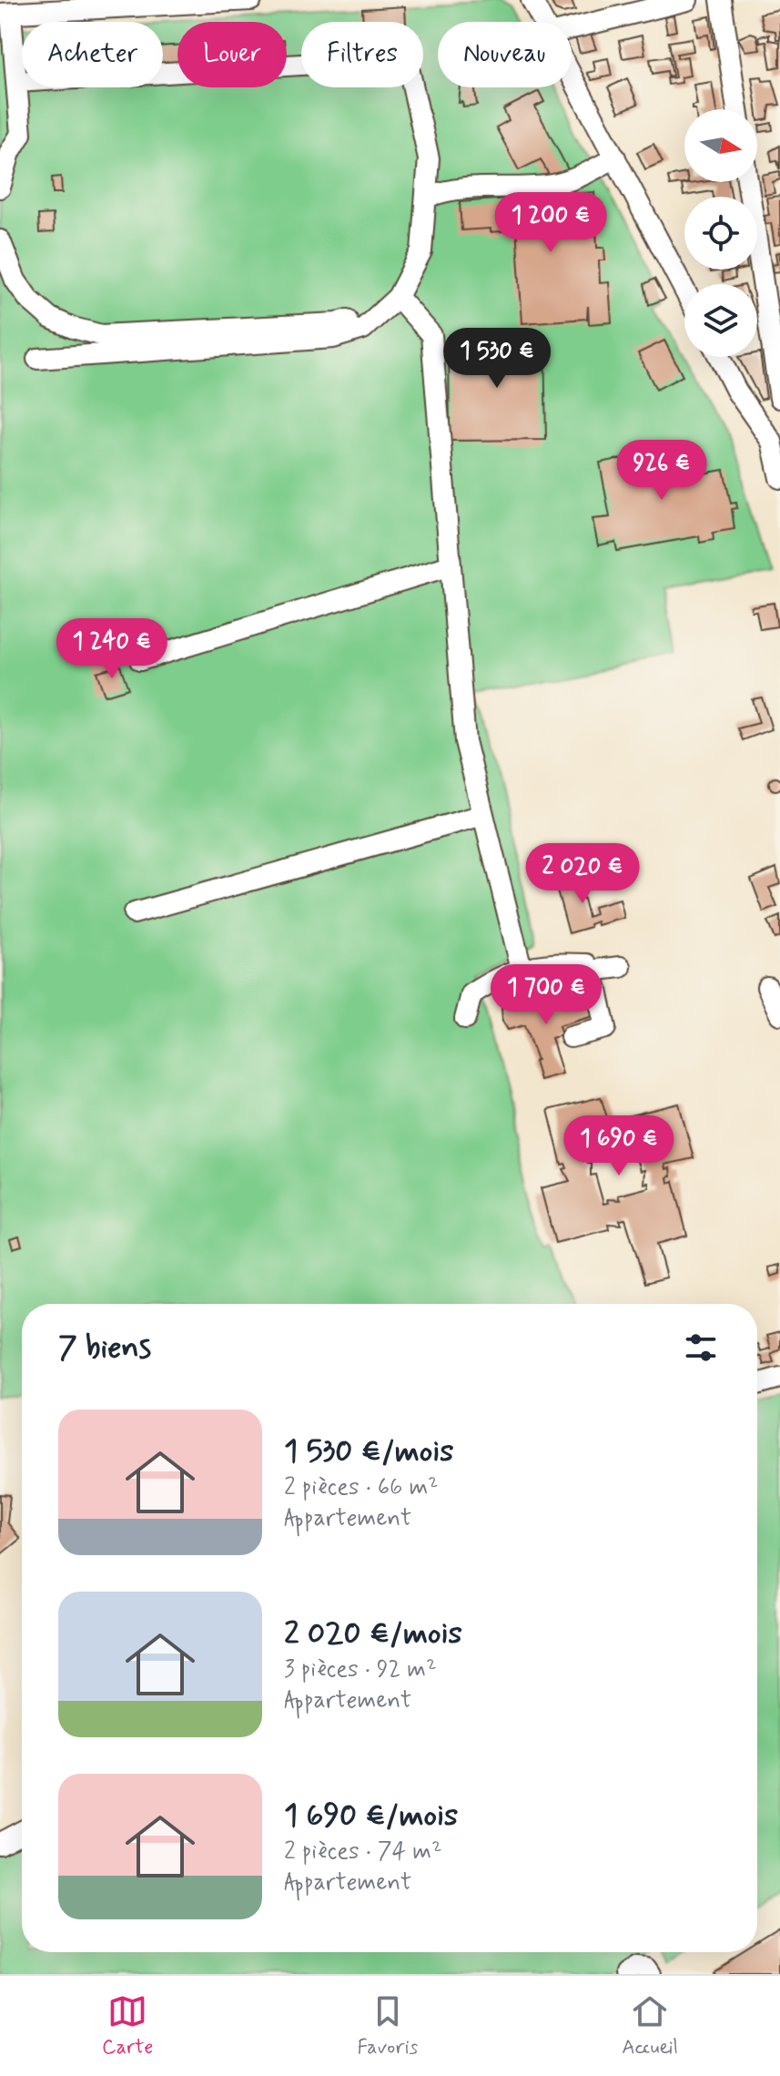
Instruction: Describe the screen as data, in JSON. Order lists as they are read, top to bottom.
{
  "north": "right",
  "page": {
    "chip": [
      "Acheter",
      "Louer",
      "Filtres",
      "Nouveau"
    ],
    "price": [
      "1 200 €",
      "1 530 €",
      "926 €",
      "1 240 €",
      "2 020 €",
      "1 700 €",
      "1 690 €"
    ],
    "heading": "7 biens",
    "list": [
      {
        "name": "1 530 €/mois",
        "note": "2 pièces · 66 m² · Appartement"
      },
      {
        "name": "2 020 €/mois",
        "note": "3 pièces · 92 m² · Appartement"
      },
      {
        "name": "1 690 €/mois",
        "note": "2 pièces · 74 m² · Appartement"
      }
    ],
    "tabs": ["Carte", "Favoris", "Accueil"]
  }
}
